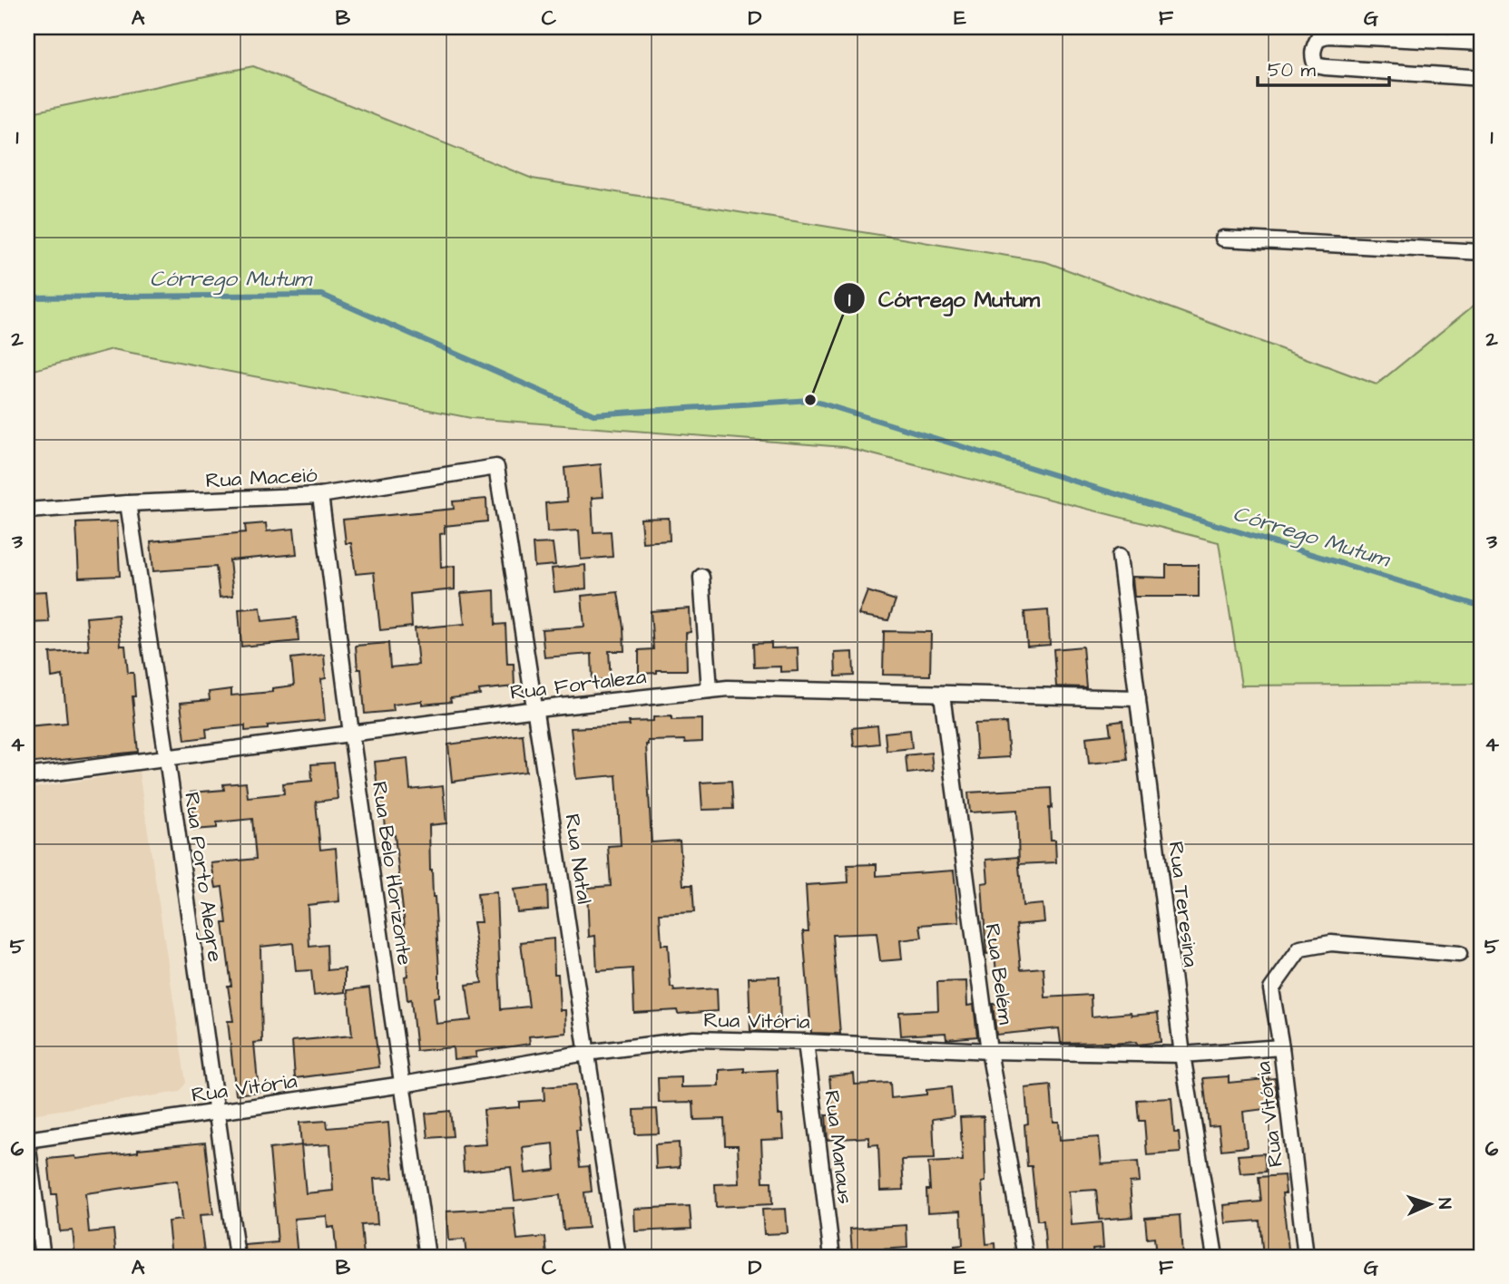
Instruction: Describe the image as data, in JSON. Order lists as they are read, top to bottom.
{
  "streets": {
    "street": [
      "Rua Maceió",
      "Rua Fortaleza",
      "Rua Natal",
      "Rua Belo Horizonte",
      "Rua Porto Alegre",
      "Rua Teresina",
      "Rua Belém",
      "Rua Vitória",
      "Rua Manaus"
    ]
  },
  "crossings": [
    ["Rua Maceió", "Rua Natal"],
    ["Rua Maceió", "Rua Belo Horizonte"],
    ["Rua Maceió", "Rua Porto Alegre"],
    ["Rua Fortaleza", "Rua Natal"],
    ["Rua Fortaleza", "Rua Belo Horizonte"],
    ["Rua Fortaleza", "Rua Porto Alegre"],
    ["Rua Fortaleza", "Rua Teresina"],
    ["Rua Fortaleza", "Rua Belém"],
    ["Rua Natal", "Rua Vitória"],
    ["Rua Belo Horizonte", "Rua Vitória"],
    ["Rua Porto Alegre", "Rua Vitória"],
    ["Rua Teresina", "Rua Vitória"],
    ["Rua Belém", "Rua Vitória"],
    ["Rua Vitória", "Rua Manaus"]
  ],
  "water": ["Córrego Mutum"],
  "places": ["Córrego Mutum"],
  "scale_bar": "50 m",
  "north": "right",
  "grid": {
    "columns": [
      "A",
      "B",
      "C",
      "D",
      "E",
      "F",
      "G"
    ],
    "rows": [
      "1",
      "2",
      "3",
      "4",
      "5",
      "6"
    ]
  }
}
